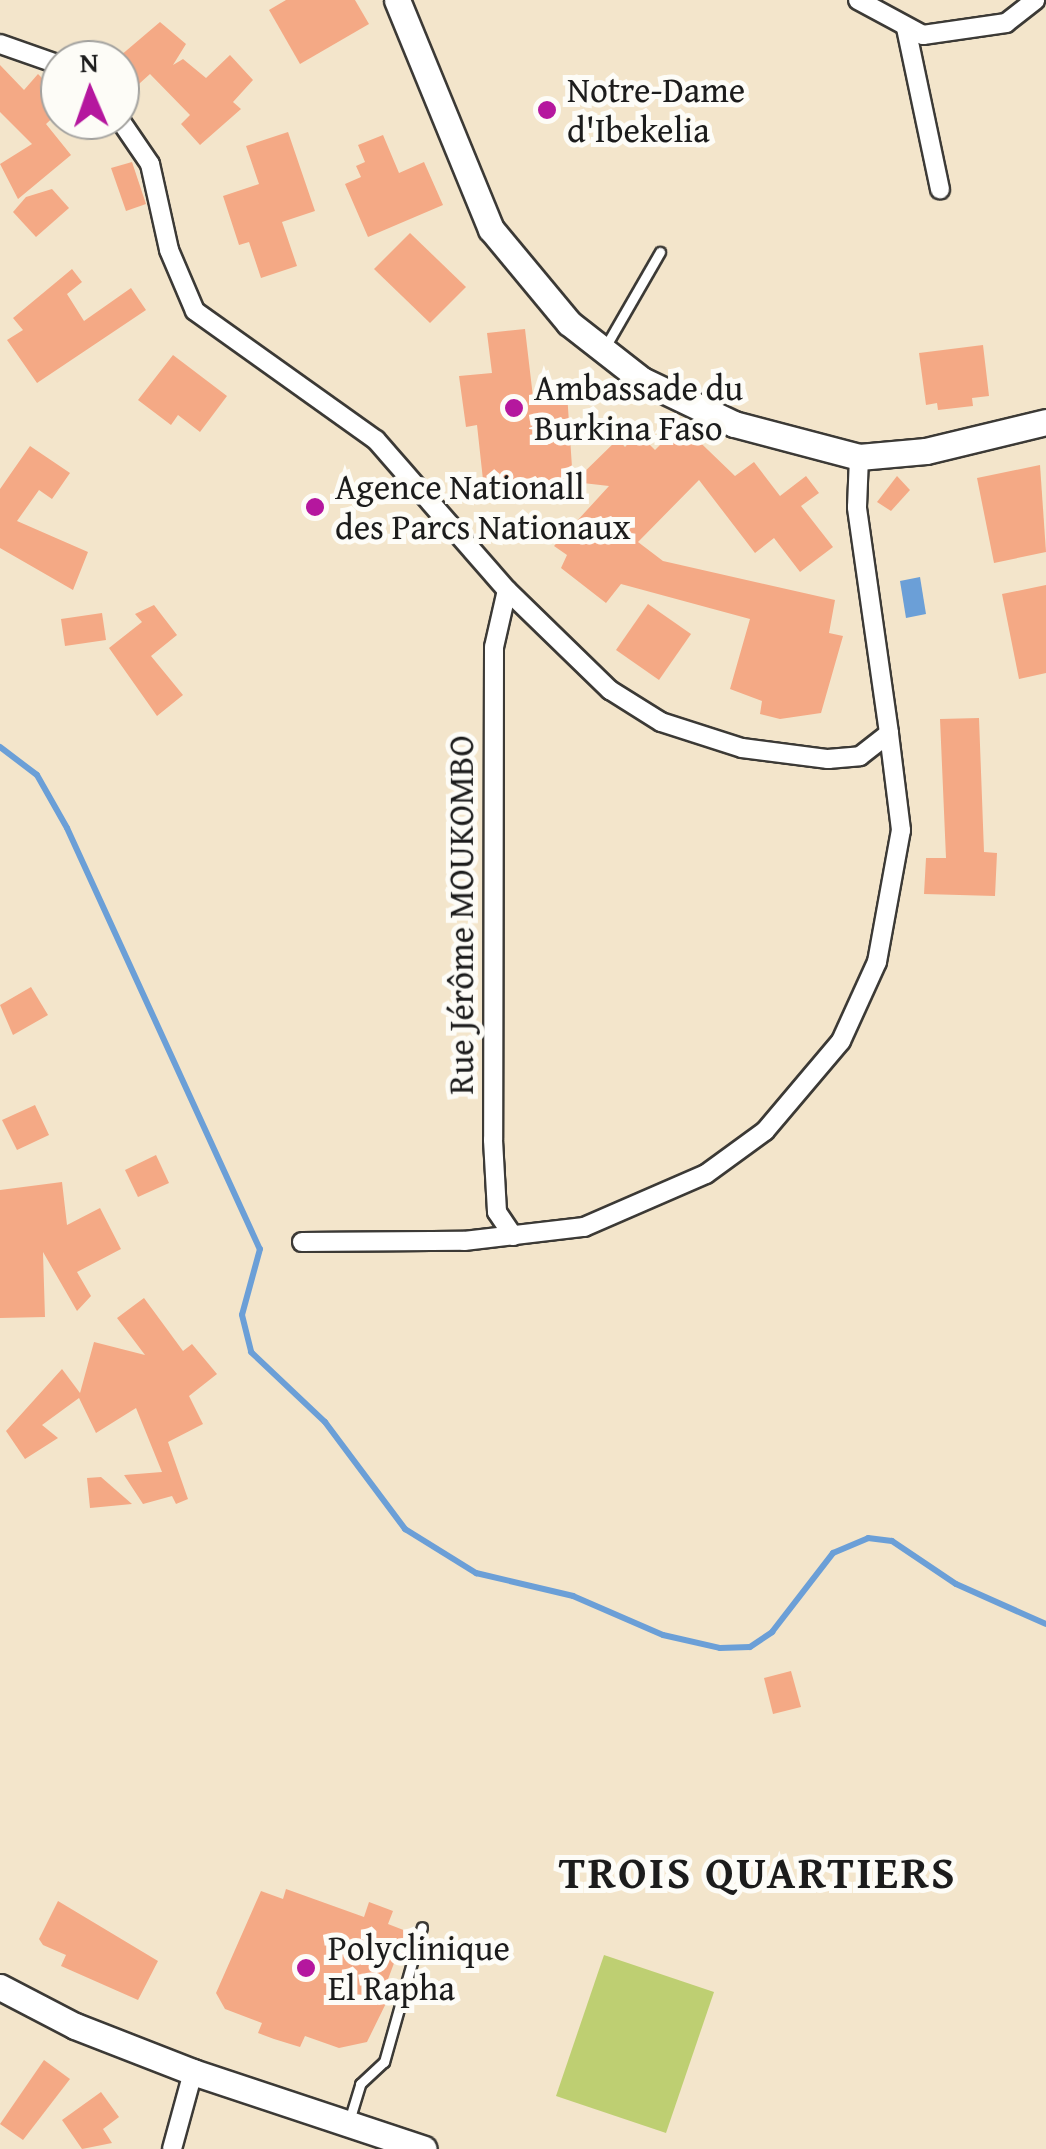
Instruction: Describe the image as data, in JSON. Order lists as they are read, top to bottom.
{
  "streets": {
    "street": ["Rue Jérôme MOUKOMBO"]
  },
  "districts": ["TROIS QUARTIERS"],
  "places": [
    "Notre-Dame d'Ibekelia",
    "Ambassade du Burkina Faso",
    "Agence Nationall des Parcs Nationaux",
    "Polyclinique El Rapha"
  ],
  "north": "top"
}
